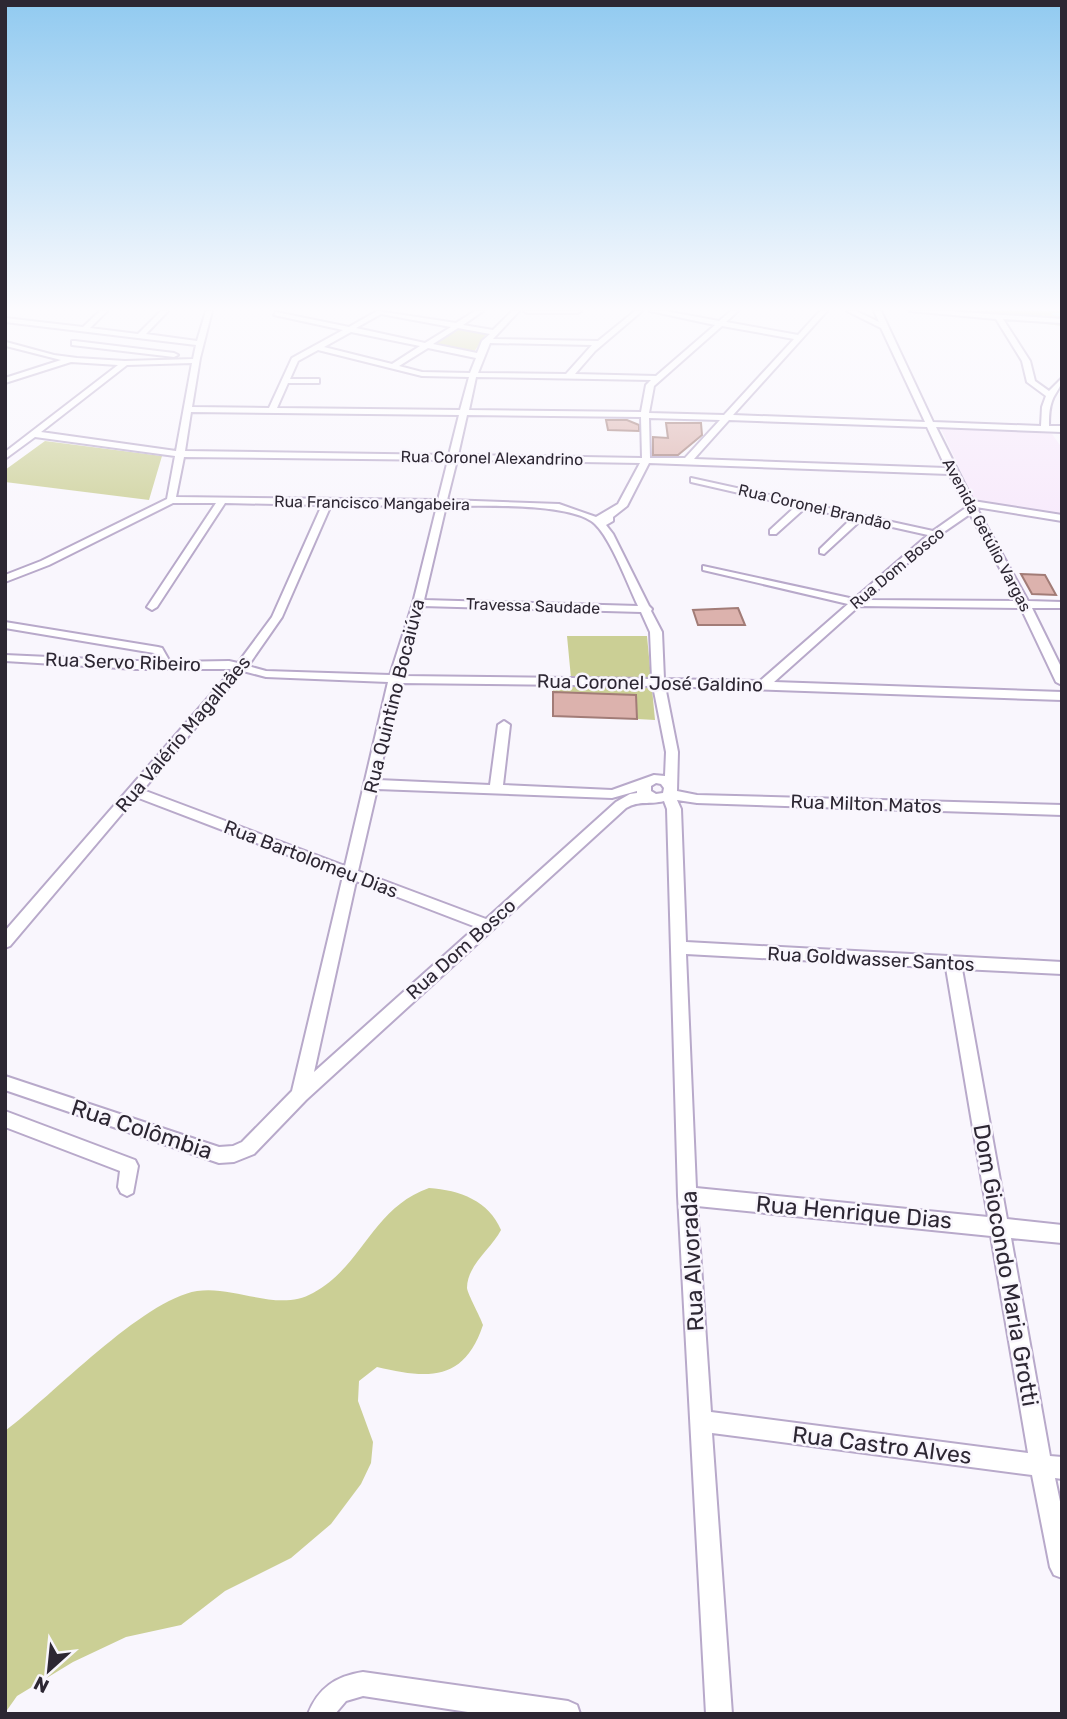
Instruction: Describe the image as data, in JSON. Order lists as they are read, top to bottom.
{
  "streets": {
    "street": [
      "Rua Coronel Alexandrino",
      "Rua Francisco Mangabeira",
      "Rua Coronel Brandão",
      "Avenida Getúlio Vargas",
      "Rua Dom Bosco",
      "Travessa Saudade",
      "Rua Servo Ribeiro",
      "Rua Coronel José Galdino",
      "Rua Quintino Bocaiúva",
      "Rua Valério Magalhães",
      "Rua Milton Matos",
      "Rua Bartolomeu Dias",
      "Rua Goldwasser Santos",
      "Rua Colômbia",
      "Rua Henrique Dias",
      "Rua Alvorada",
      "Dom Giocondo Maria Grotti",
      "Rua Castro Alves"
    ]
  },
  "crossings": [
    ["Rua Coronel Alexandrino", "Avenida Getúlio Vargas"],
    ["Rua Coronel Alexandrino", "Rua Quintino Bocaiúva"],
    ["Rua Francisco Mangabeira", "Rua Quintino Bocaiúva"],
    ["Rua Francisco Mangabeira", "Rua Valério Magalhães"],
    ["Rua Francisco Mangabeira", "Rua Alvorada"],
    ["Rua Coronel Brandão", "Rua Dom Bosco"],
    ["Avenida Getúlio Vargas", "Rua Dom Bosco"],
    ["Rua Dom Bosco", "Rua Coronel José Galdino"],
    ["Rua Dom Bosco", "Rua Quintino Bocaiúva"],
    ["Rua Dom Bosco", "Rua Bartolomeu Dias"],
    ["Rua Dom Bosco", "Rua Colômbia"],
    ["Travessa Saudade", "Rua Quintino Bocaiúva"],
    ["Travessa Saudade", "Rua Alvorada"],
    ["Rua Servo Ribeiro", "Rua Coronel José Galdino"],
    ["Rua Servo Ribeiro", "Rua Valério Magalhães"],
    ["Rua Coronel José Galdino", "Rua Quintino Bocaiúva"],
    ["Rua Coronel José Galdino", "Rua Valério Magalhães"],
    ["Rua Coronel José Galdino", "Rua Alvorada"],
    ["Rua Quintino Bocaiúva", "Rua Bartolomeu Dias"],
    ["Rua Quintino Bocaiúva", "Rua Colômbia"],
    ["Rua Valério Magalhães", "Rua Bartolomeu Dias"],
    ["Rua Milton Matos", "Rua Alvorada"],
    ["Rua Goldwasser Santos", "Rua Alvorada"],
    ["Rua Goldwasser Santos", "Dom Giocondo Maria Grotti"],
    ["Rua Henrique Dias", "Rua Alvorada"],
    ["Rua Henrique Dias", "Dom Giocondo Maria Grotti"],
    ["Rua Alvorada", "Rua Castro Alves"],
    ["Dom Giocondo Maria Grotti", "Rua Castro Alves"]
  ],
  "north": "bottom left"
}
